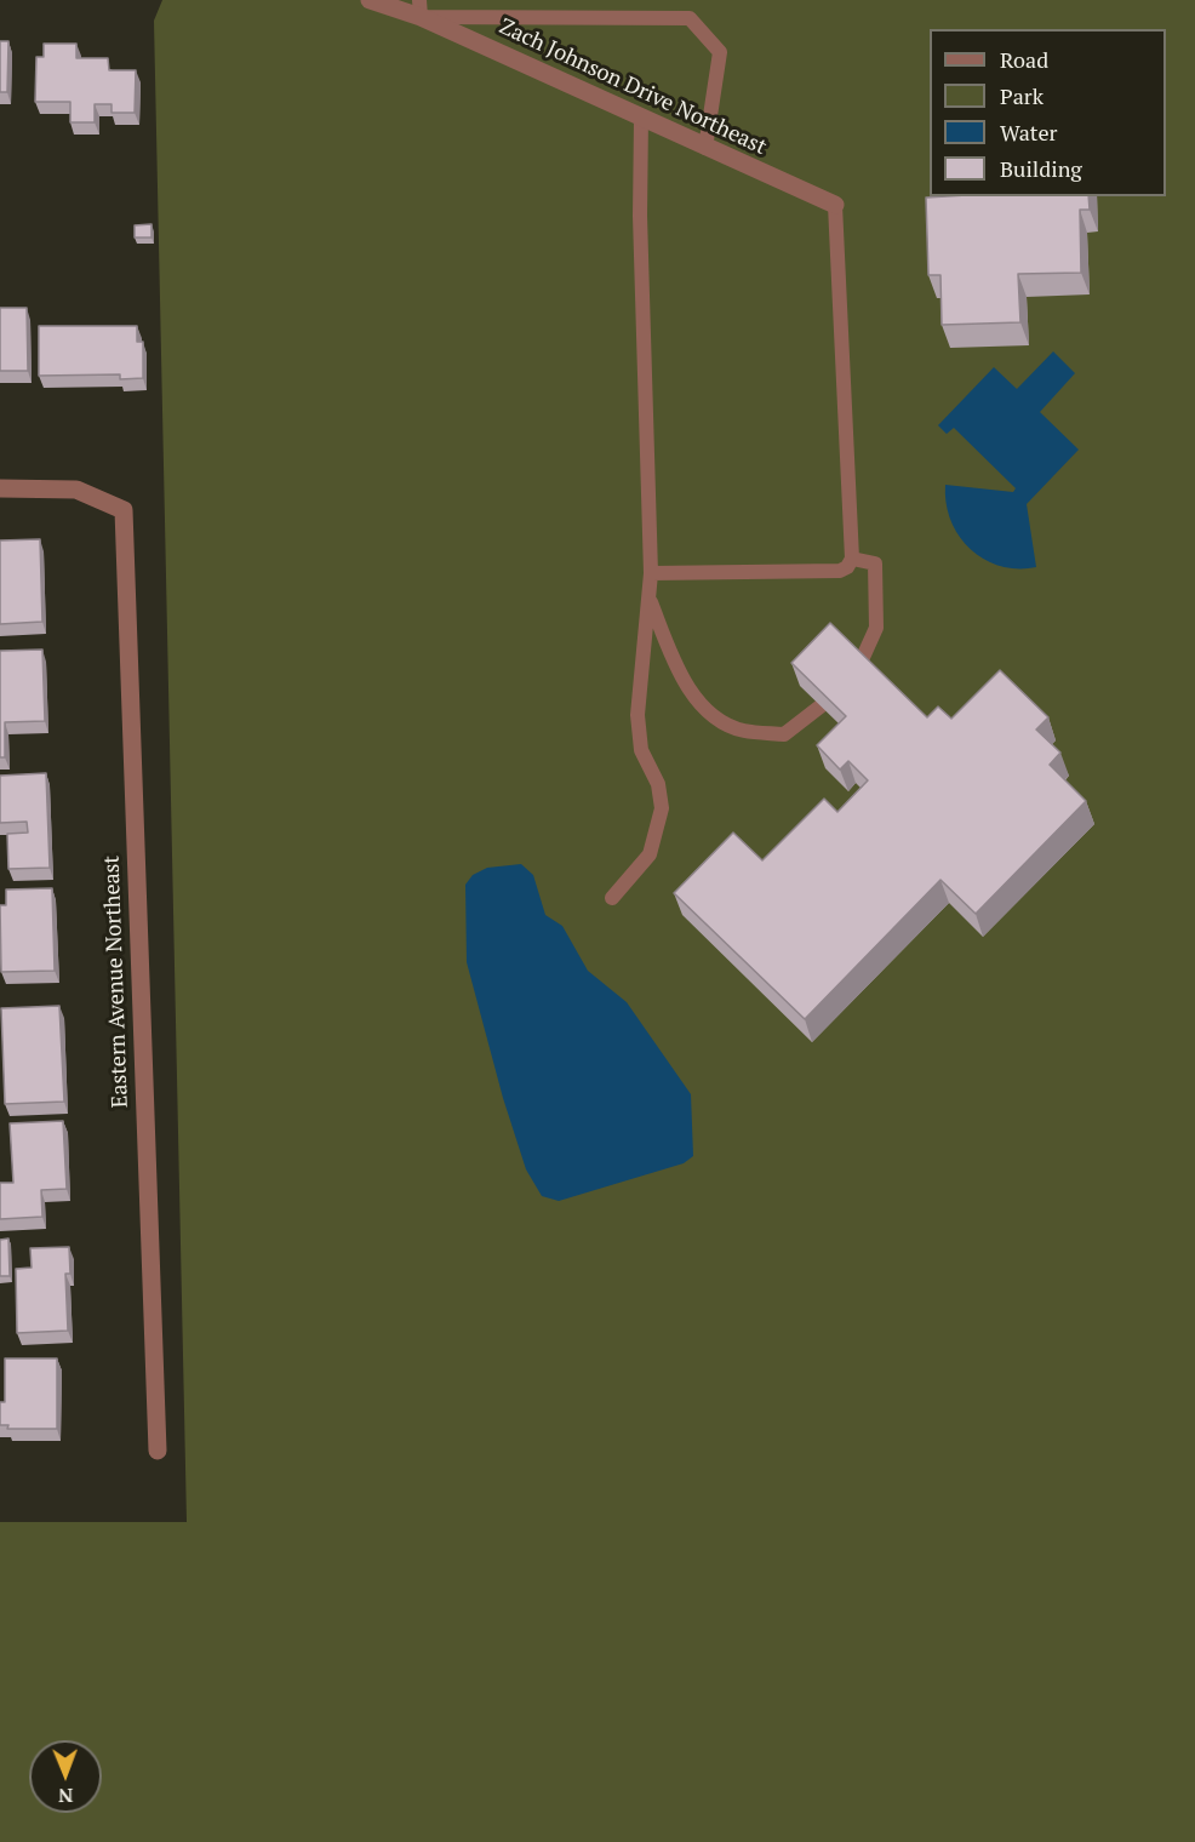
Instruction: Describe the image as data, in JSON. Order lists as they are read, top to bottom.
{
  "streets": {
    "street": ["Zach Johnson Drive Northeast", "Eastern Avenue Northeast"]
  },
  "legend": [
    "Road",
    "Park",
    "Water",
    "Building"
  ],
  "north": "bottom"
}
